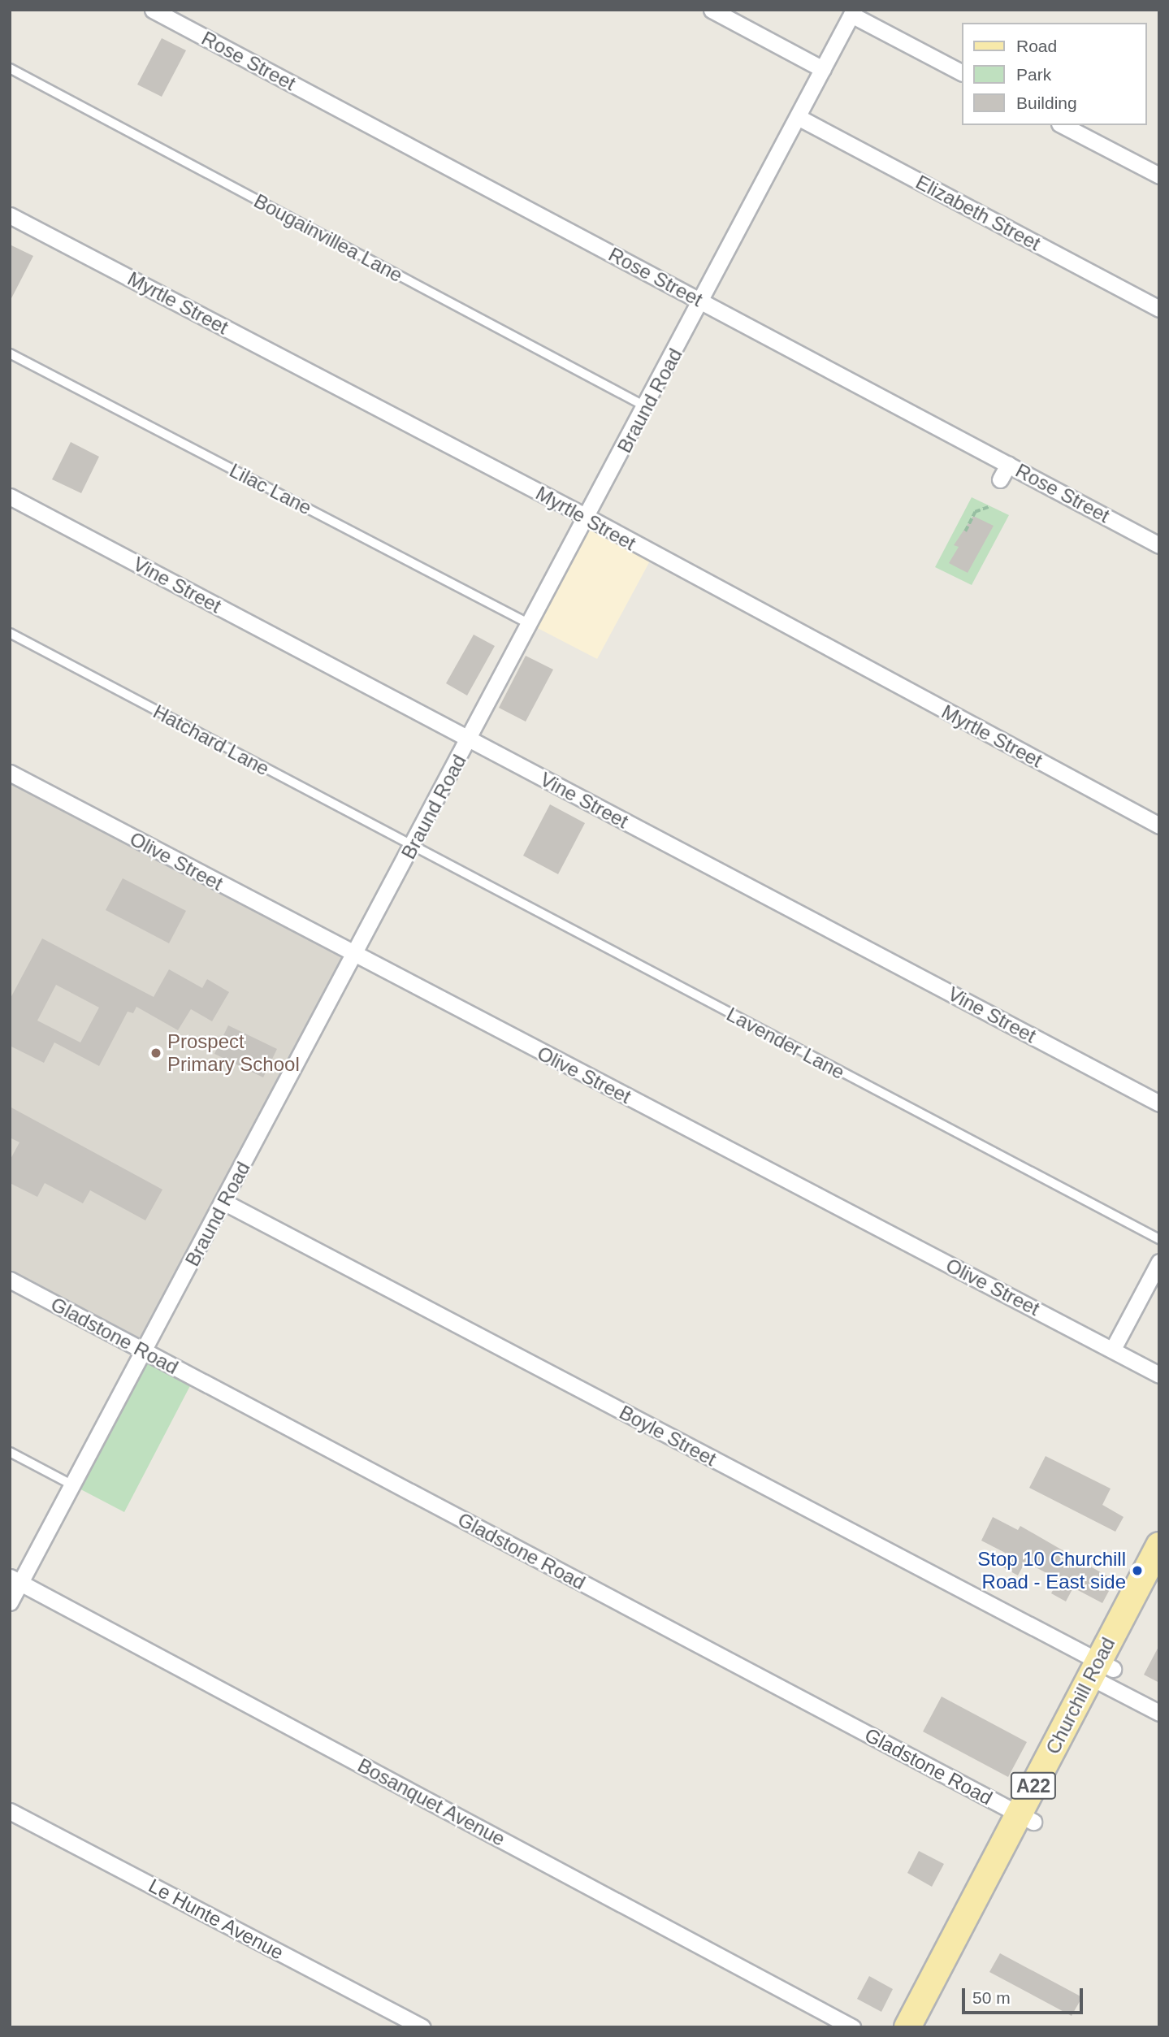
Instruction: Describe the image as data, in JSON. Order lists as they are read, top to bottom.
{
  "streets": {
    "main road": ["Churchill Road", "A22"],
    "street": [
      "Rose Street",
      "Elizabeth Street",
      "Myrtle Street",
      "Braund Road",
      "Vine Street",
      "Olive Street",
      "Gladstone Road",
      "Boyle Street",
      "Bosanquet Avenue",
      "Le Hunte Avenue"
    ],
    "lane": [
      "Bougainvillea Lane",
      "Lilac Lane",
      "Hatchard Lane",
      "Lavender Lane"
    ]
  },
  "crossings": [
    ["Rose Street", "Braund Road"],
    ["Elizabeth Street", "Braund Road"],
    ["Bougainvillea Lane", "Braund Road"],
    ["Myrtle Street", "Braund Road"],
    ["Braund Road", "Lilac Lane"],
    ["Braund Road", "Vine Street"],
    ["Braund Road", "Hatchard Lane"],
    ["Braund Road", "Olive Street"],
    ["Braund Road", "Lavender Lane"],
    ["Braund Road", "Gladstone Road"],
    ["Braund Road", "Boyle Street"],
    ["Braund Road", "Bosanquet Avenue"],
    ["Hatchard Lane", "Lavender Lane"],
    ["Gladstone Road", "Churchill Road"],
    ["Boyle Street", "Churchill Road"]
  ],
  "places": ["Prospect Primary School", "Stop 10 Churchill Road - East side"],
  "legend": ["Road", "Park", "Building"],
  "scale_bar": "50 m"
}
